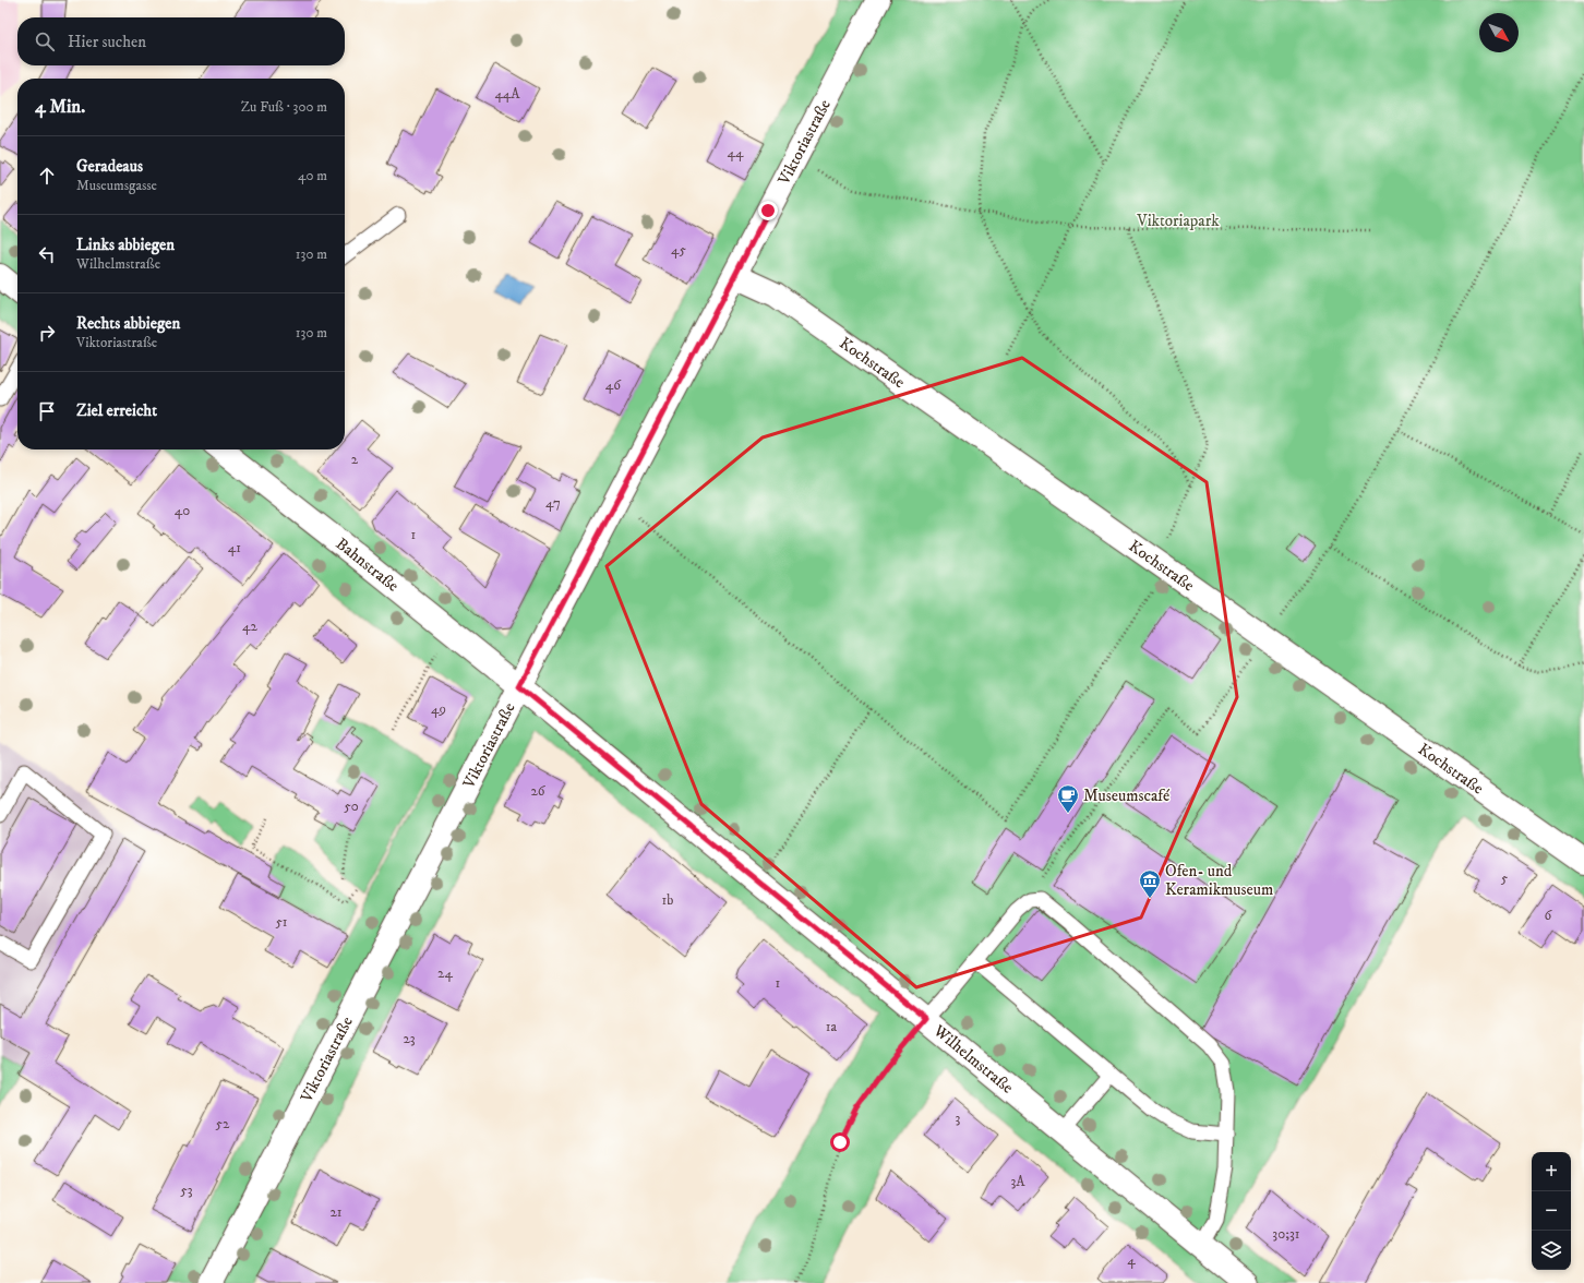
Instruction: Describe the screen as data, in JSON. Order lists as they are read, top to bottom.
{
  "streets": {
    "street": [
      "Viktoriastraße",
      "Kochstraße",
      "Bahnstraße",
      "Wilhelmstraße"
    ]
  },
  "crossings": [
    ["Viktoriastraße", "Kochstraße"],
    ["Viktoriastraße", "Bahnstraße"],
    ["Viktoriastraße", "Wilhelmstraße"],
    ["Bahnstraße", "Wilhelmstraße"]
  ],
  "parks": ["Viktoriapark"],
  "places": {
    "cafe": ["Museumscafé"],
    "museum": ["Ofen- und Keramikmuseum"]
  },
  "house_numbers": [
    "44A",
    "44",
    "45",
    "46",
    "2",
    "47",
    "40",
    "1",
    "41",
    "42",
    "49",
    "26",
    "50",
    "5",
    "1b",
    "6",
    "51",
    "24",
    "1",
    "1a",
    "23",
    "3",
    "52",
    "3A",
    "53",
    "21",
    "30;31",
    "4"
  ],
  "north": "bottom right",
  "page": {
    "search": "Hier suchen",
    "heading": ["4 Min.", "Zu Fuß · 300 m"],
    "list": [
      ["Geradeaus", "Museumsgasse", "40 m"],
      ["Links abbiegen", "Wilhelmstraße", "130 m"],
      ["Rechts abbiegen", "Viktoriastraße", "130 m"],
      "Ziel erreicht"
    ],
    "map_buttons": ["+", "−"]
  }
}
